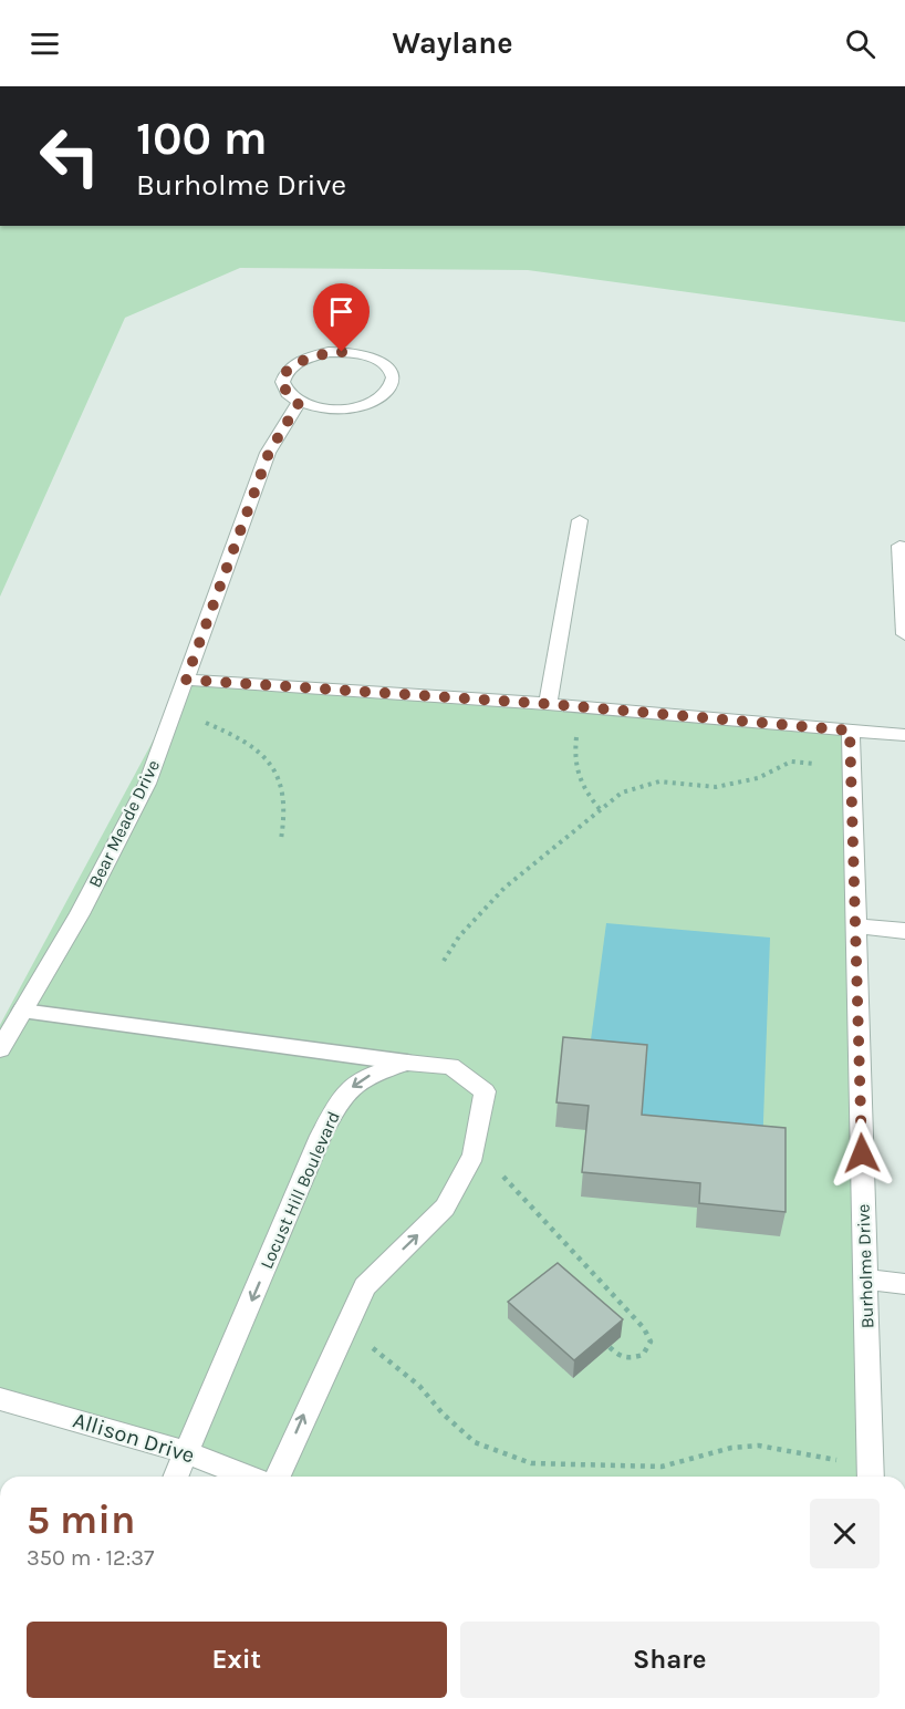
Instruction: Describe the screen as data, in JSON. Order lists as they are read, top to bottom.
{
  "streets": {
    "street": [
      "Bear Meade Drive",
      "Locust Hill Boulevard",
      "Burholme Drive",
      "Allison Drive"
    ]
  },
  "crossings": [
    ["Locust Hill Boulevard", "Allison Drive"]
  ],
  "page": {
    "header": "Waylane",
    "turn": ["100 m", "Burholme Drive"],
    "heading": ["5 min", "350 m · 12:37"],
    "buttons": ["Exit", "Share"]
  }
}
